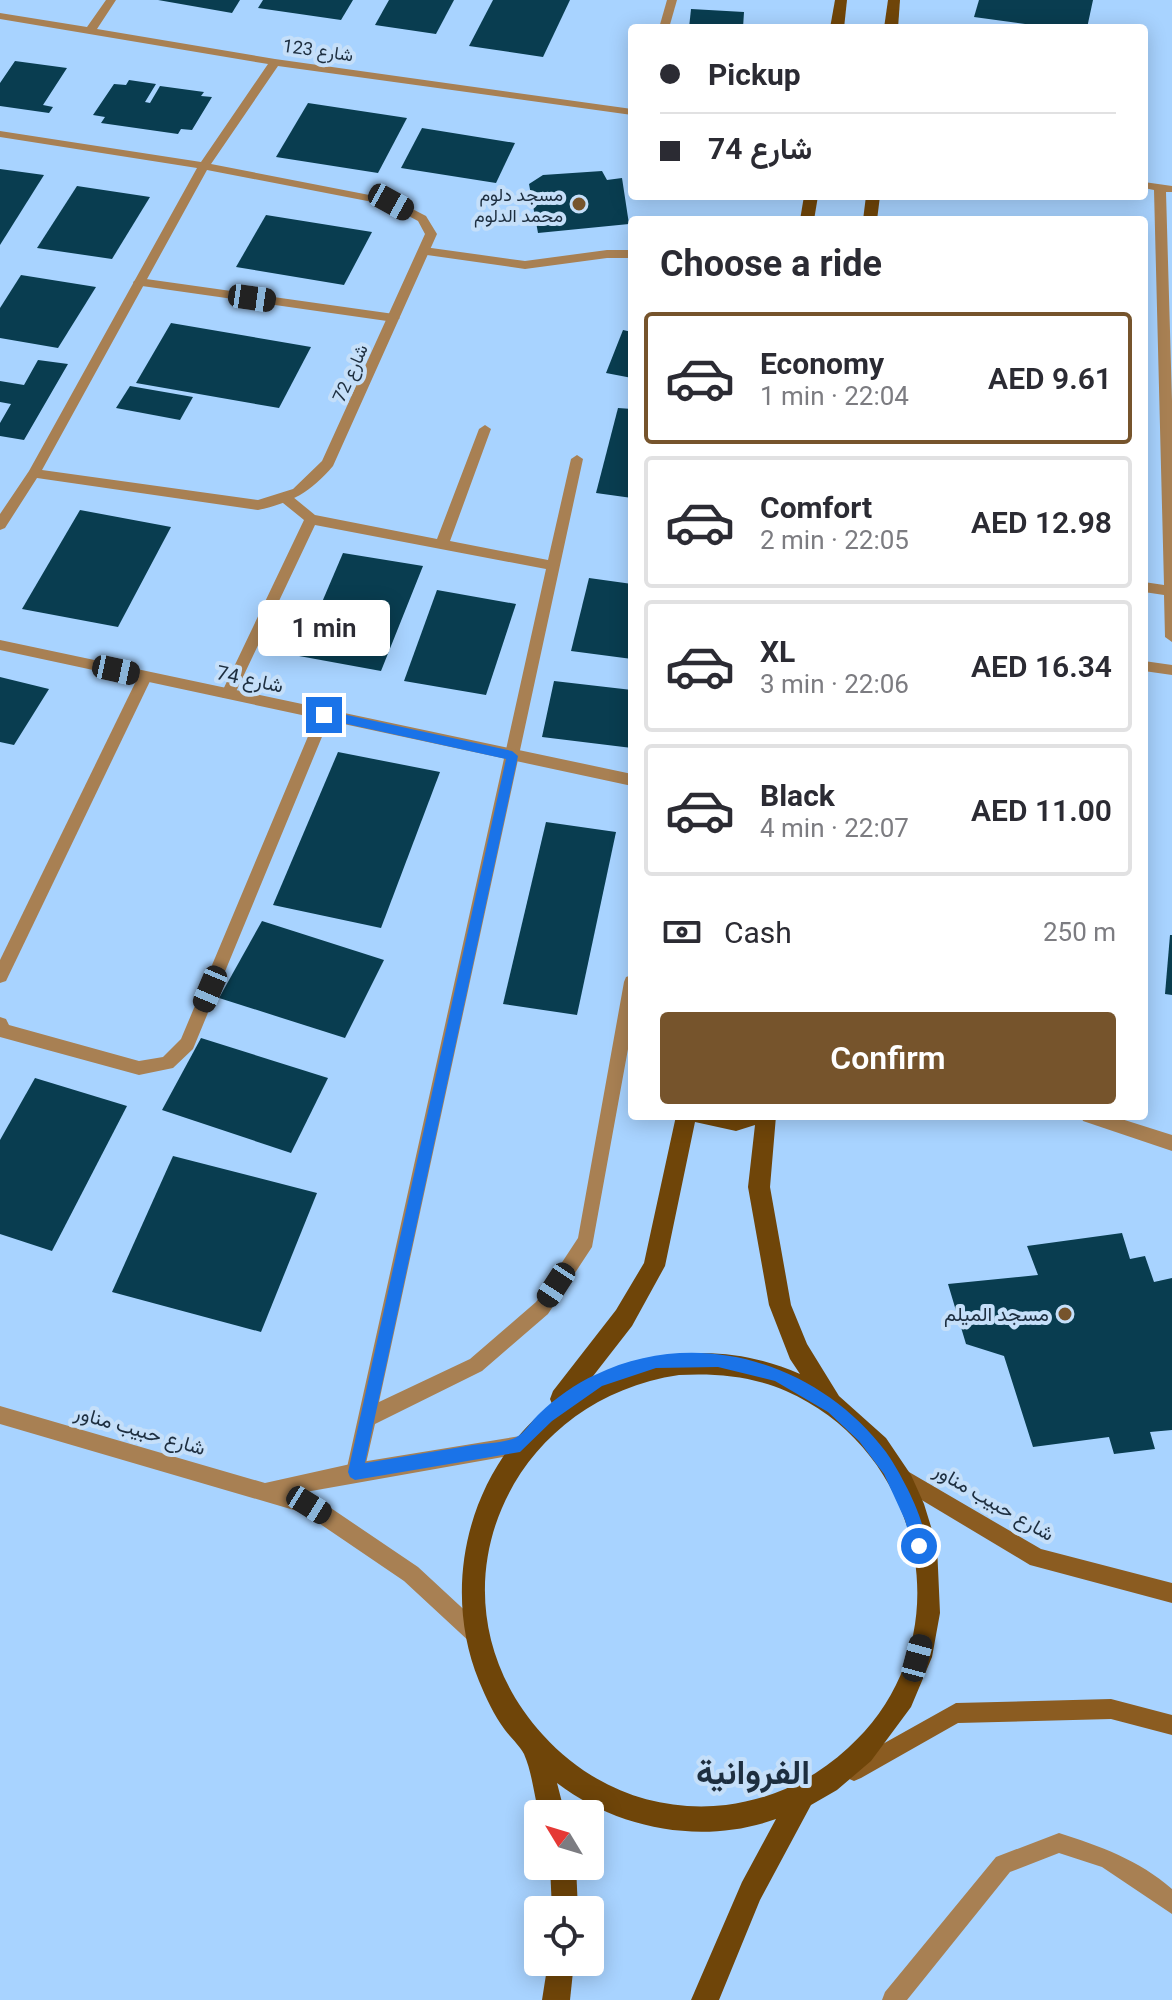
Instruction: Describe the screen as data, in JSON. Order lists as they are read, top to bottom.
{
  "streets": {
    "street": [
      "شارع 123",
      "شارع 72",
      "شارع 74",
      "شارع حبيب مناور"
    ]
  },
  "districts": ["الفروانية"],
  "places": ["مسجد دلوم محمد الدلوم", "مسجد الميلم"],
  "north": "top left",
  "page": {
    "banner": ["Pickup", "شارع 74"],
    "heading": "Choose a ride",
    "list": [
      {
        "name": "Economy",
        "note": "1 min · 22:04",
        "value": "AED 9.61"
      },
      {
        "name": "Comfort",
        "note": "2 min · 22:05",
        "value": "AED 12.98"
      },
      {
        "name": "XL",
        "note": "3 min · 22:06",
        "value": "AED 16.34"
      },
      {
        "name": "Black",
        "note": "4 min · 22:07",
        "value": "AED 11.00"
      }
    ],
    "bubble": "1 min",
    "pay": ["Cash", "250 m"],
    "buttons": "Confirm"
  }
}
